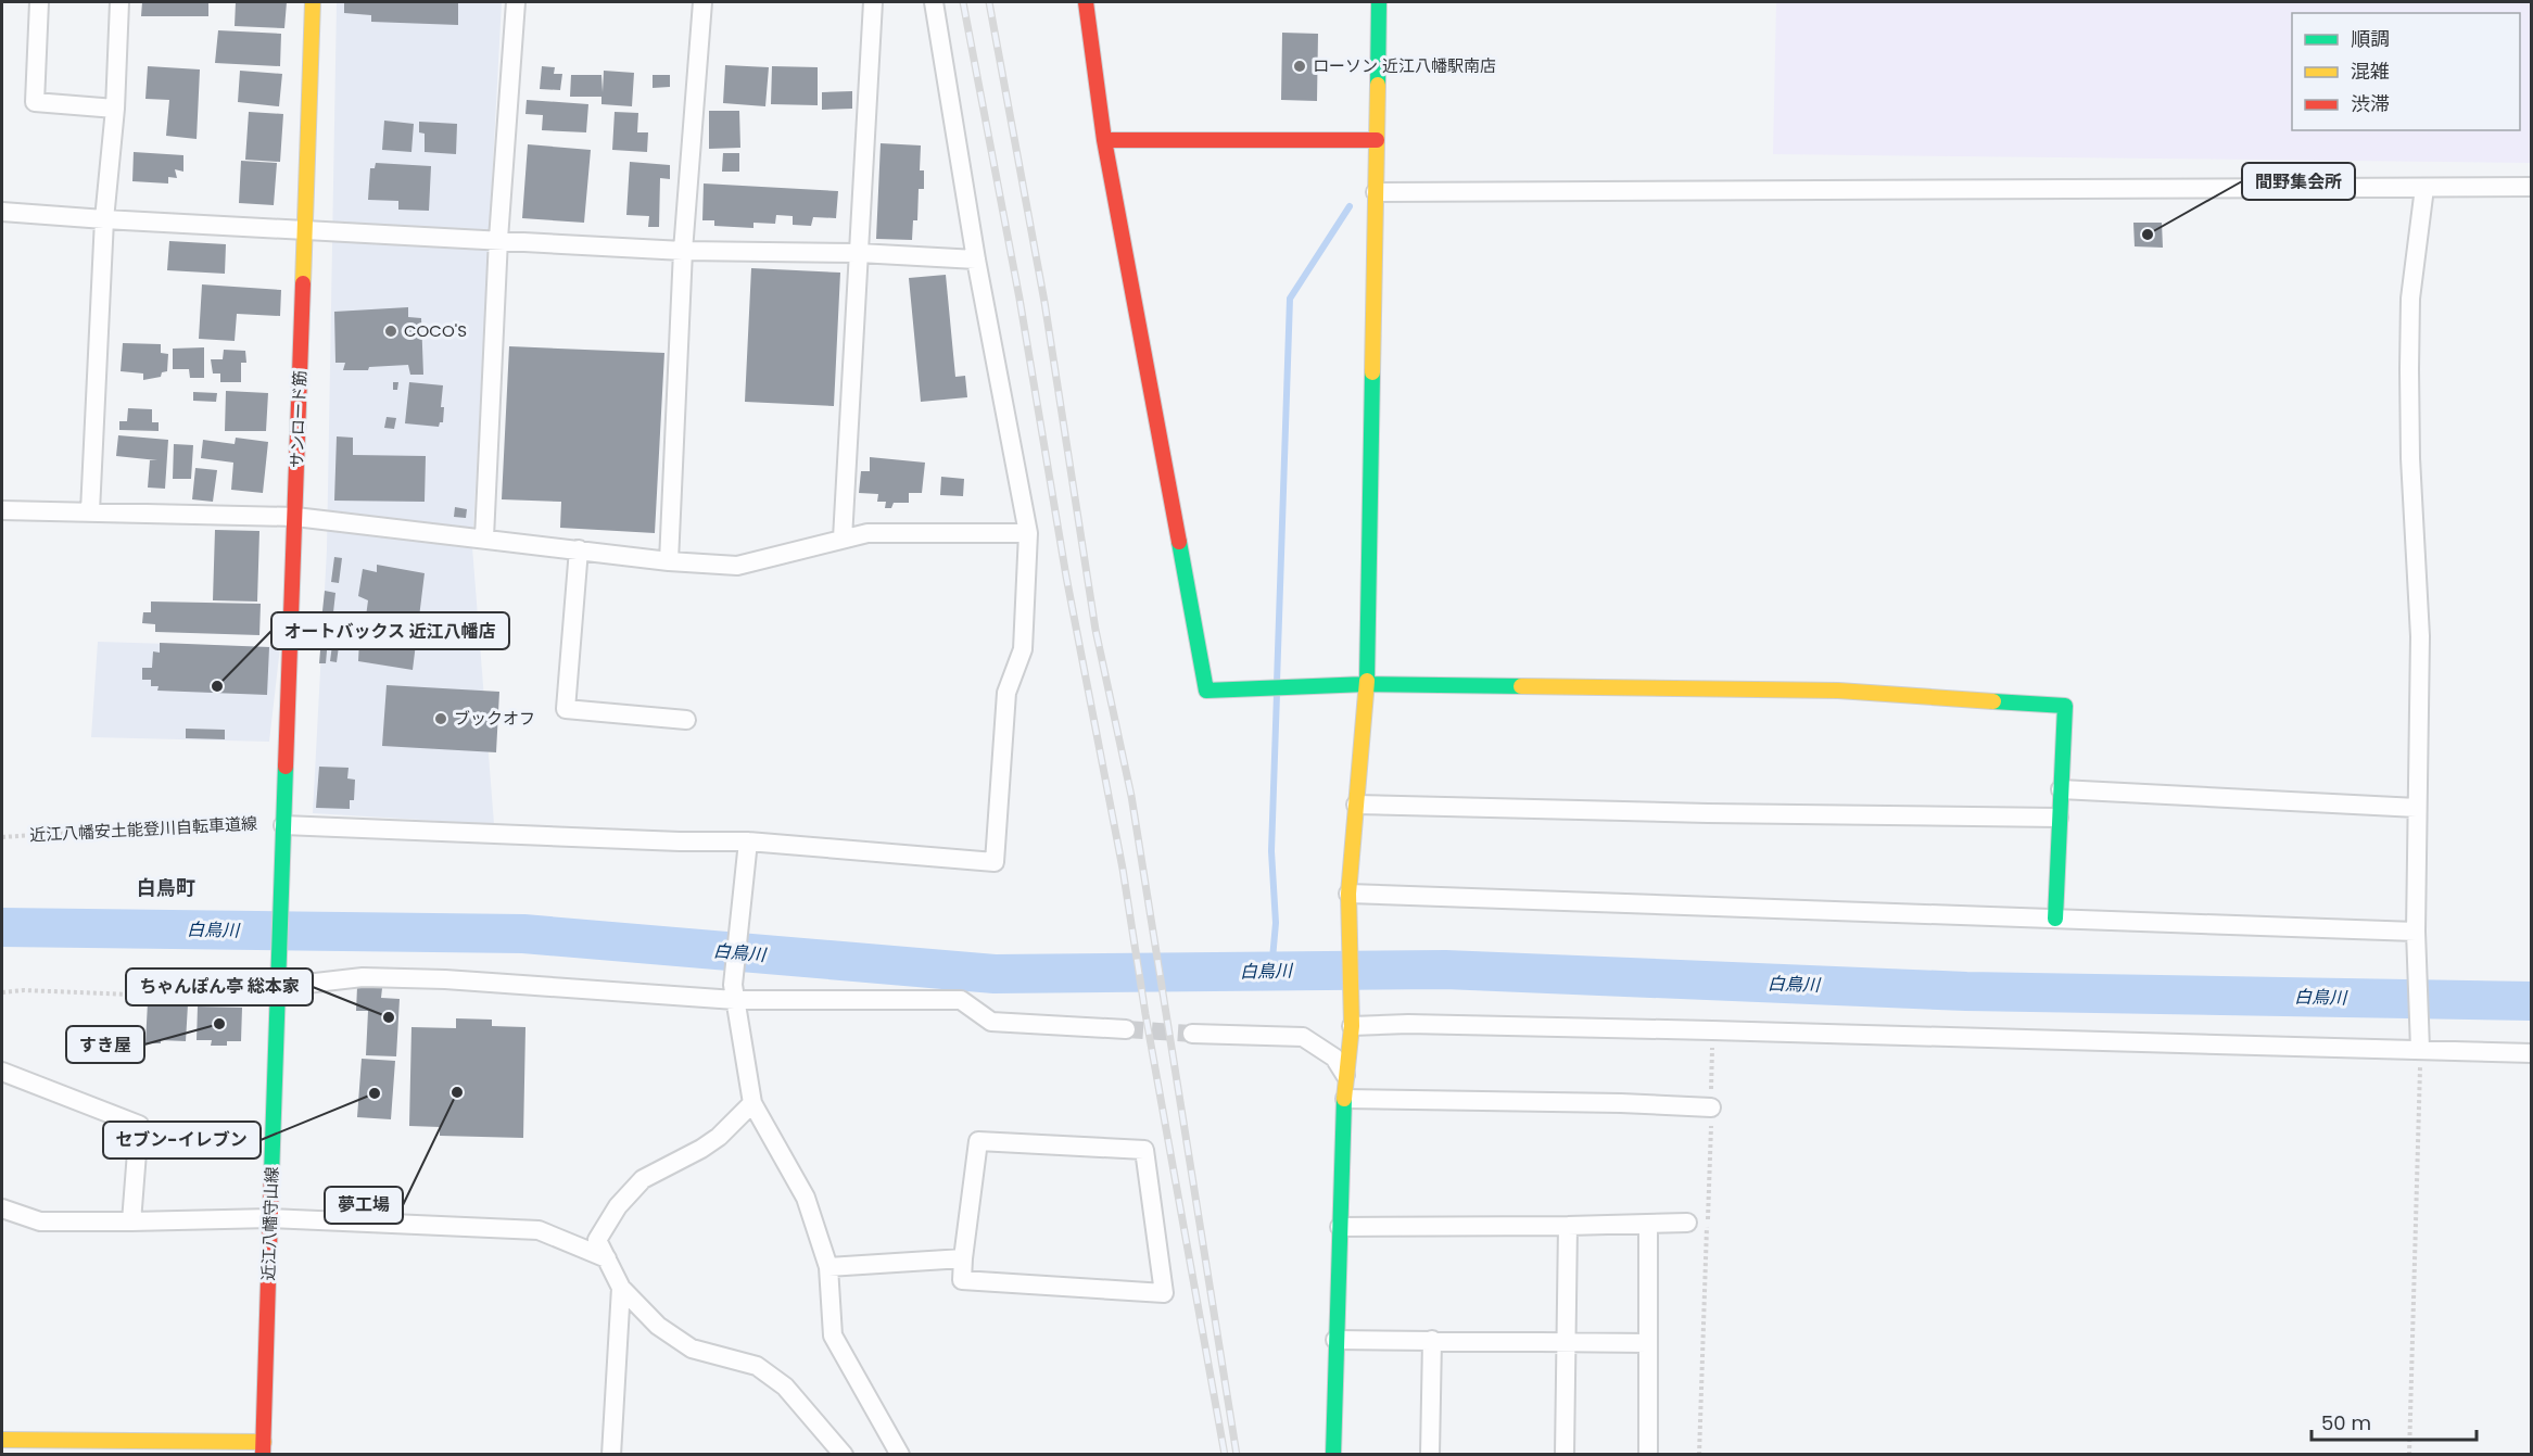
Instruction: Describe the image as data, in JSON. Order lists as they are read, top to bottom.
{
  "streets": {
    "street": ["サンロード筋", "近江八幡守山線"],
    "path": ["近江八幡安土能登川自転車道線"]
  },
  "crossings": [
    ["サンロード筋", "近江八幡安土能登川自転車道線"],
    ["サンロード筋", "近江八幡守山線"],
    ["近江八幡安土能登川自転車道線", "近江八幡守山線"]
  ],
  "districts": ["白鳥町"],
  "water": ["白鳥川"],
  "places": [
    "ローソン 近江八幡駅南店",
    "間野集会所",
    "COCO'S",
    "オートバックス 近江八幡店",
    "ブックオフ",
    "ちゃんぽん亭 総本家",
    "すき屋",
    "夢工場",
    "セブン-イレブン"
  ],
  "legend": ["順調", "混雑", "渋滞"],
  "scale_bar": "50 m"
}
